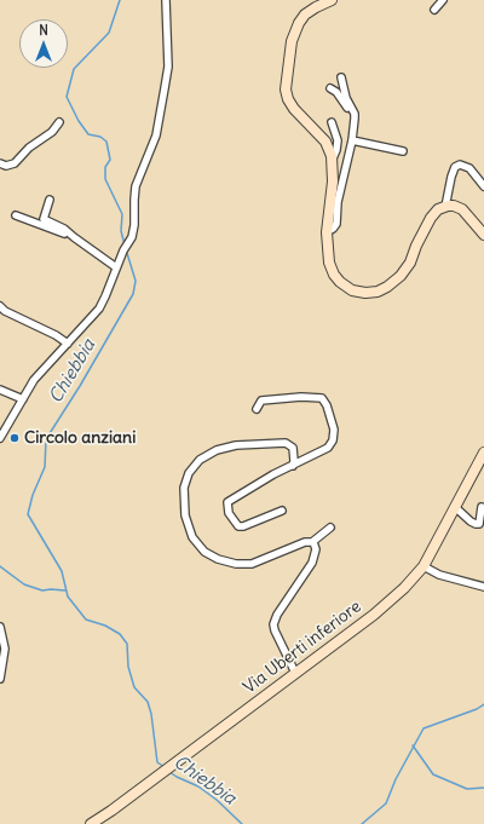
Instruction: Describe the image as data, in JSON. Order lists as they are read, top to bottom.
{
  "streets": {
    "main road": ["Via Uberti inferiore"]
  },
  "water": ["Chiebbia"],
  "places": ["Circolo anziani"],
  "north": "top"
}
